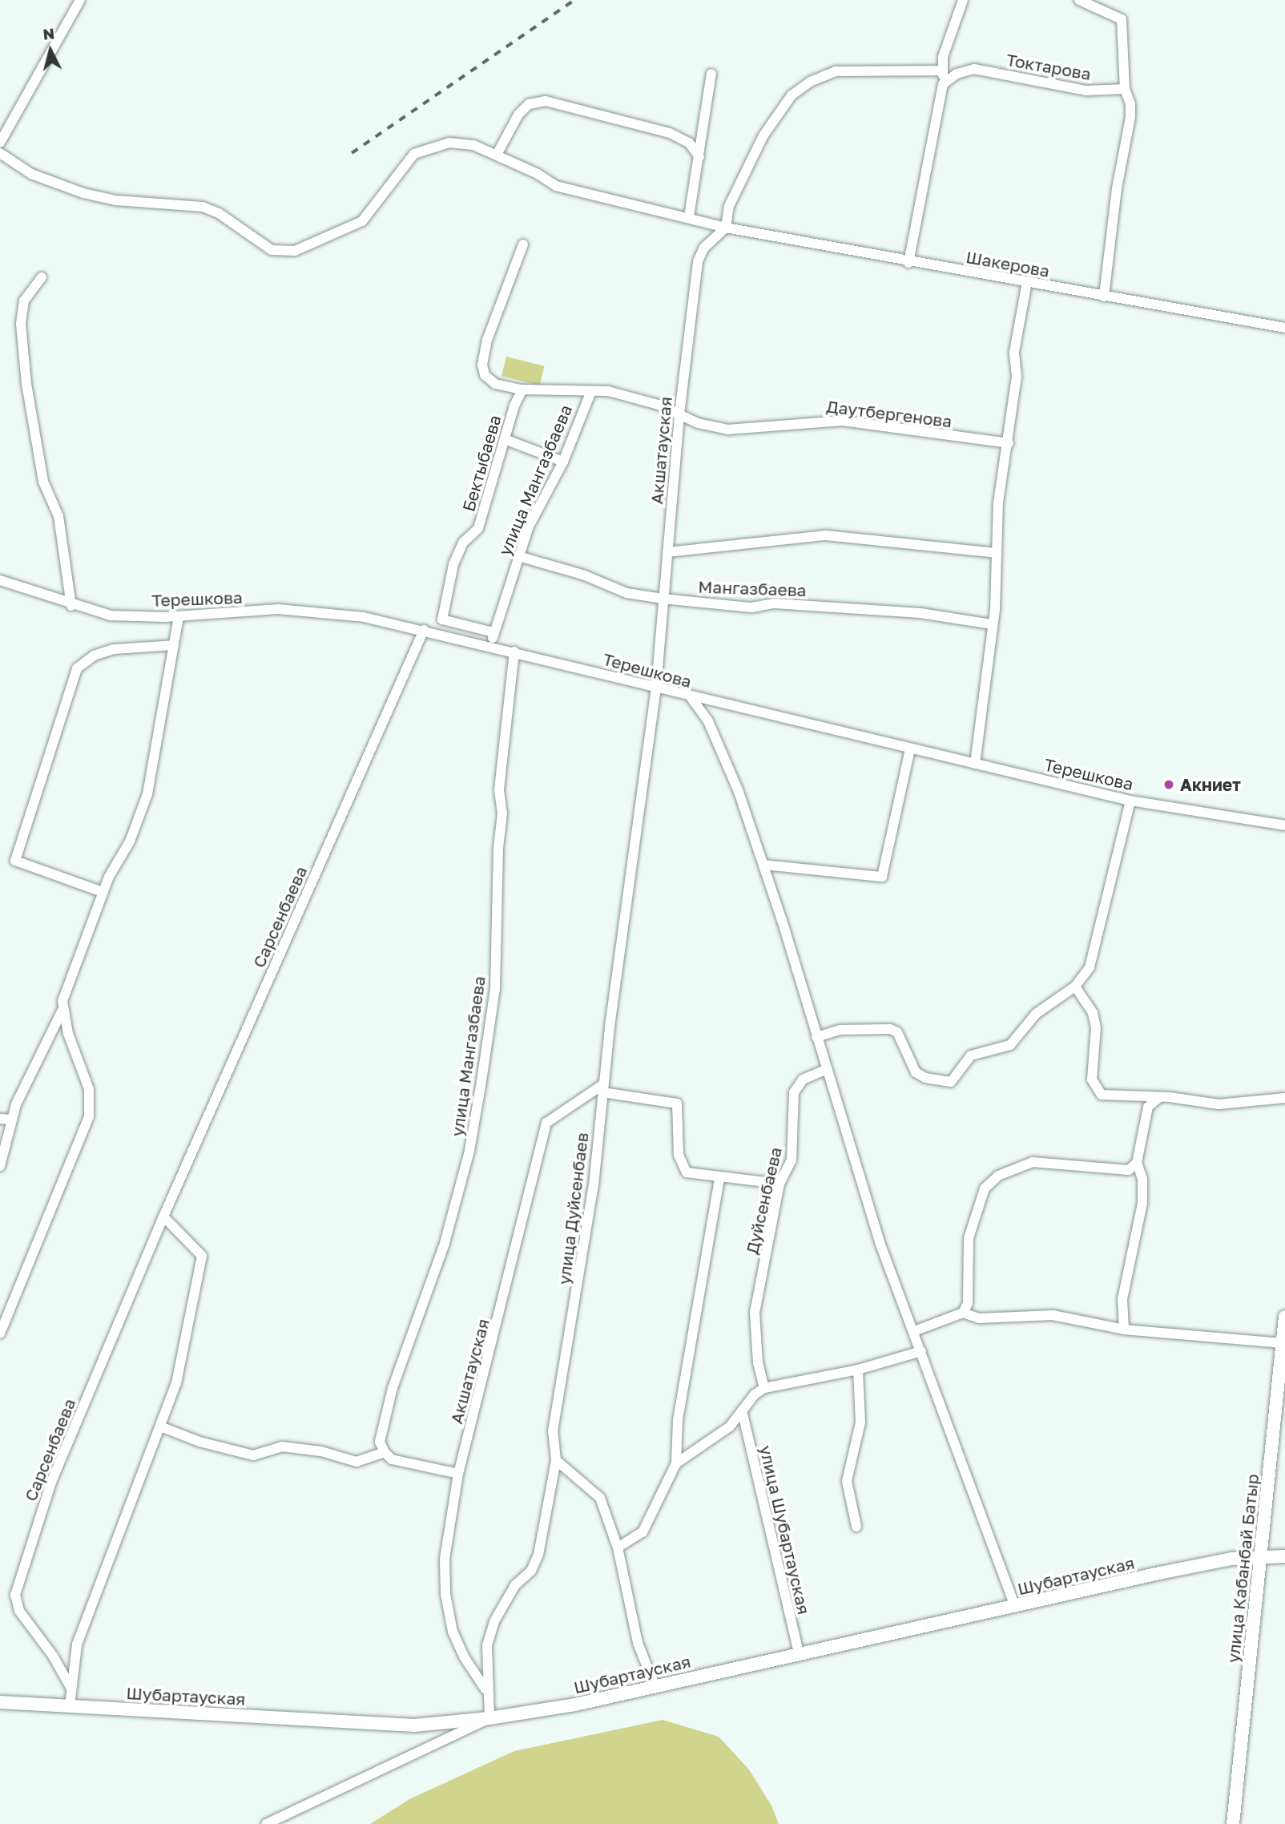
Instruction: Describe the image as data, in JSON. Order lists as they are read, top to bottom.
{
  "streets": {
    "main road": ["улица Кабанбай Батыр", "Шубартауская"],
    "street": [
      "Токтарова",
      "Шакерова",
      "Даутбергенова",
      "Акшатауская",
      "Бектыбаева",
      "улица Мангазбаева",
      "Мангазбаева",
      "Терешкова",
      "Сарсенбаева",
      "Дуйсенбаева",
      "улица Дуйсенбаев",
      "улица Шубартауская"
    ]
  },
  "crossings": [
    ["Шакерова", "Акшатауская"],
    ["Даутбергенова", "Акшатауская"],
    ["Даутбергенова", "Бектыбаева"],
    ["Даутбергенова", "улица Мангазбаева"],
    ["Акшатауская", "Мангазбаева"],
    ["Акшатауская", "Терешкова"],
    ["Акшатауская", "улица Дуйсенбаев"],
    ["Бектыбаева", "улица Мангазбаева"],
    ["улица Мангазбаева", "Мангазбаева"],
    ["улица Мангазбаева", "Терешкова"],
    ["Терешкова", "Сарсенбаева"],
    ["Терешкова", "улица Дуйсенбаев"],
    ["улица Дуйсенбаев", "Шубартауская"],
    ["улица Шубартауская", "Шубартауская"],
    ["улица Кабанбай Батыр", "Шубартауская"]
  ],
  "places": ["Акниет"],
  "north": "top"
}
